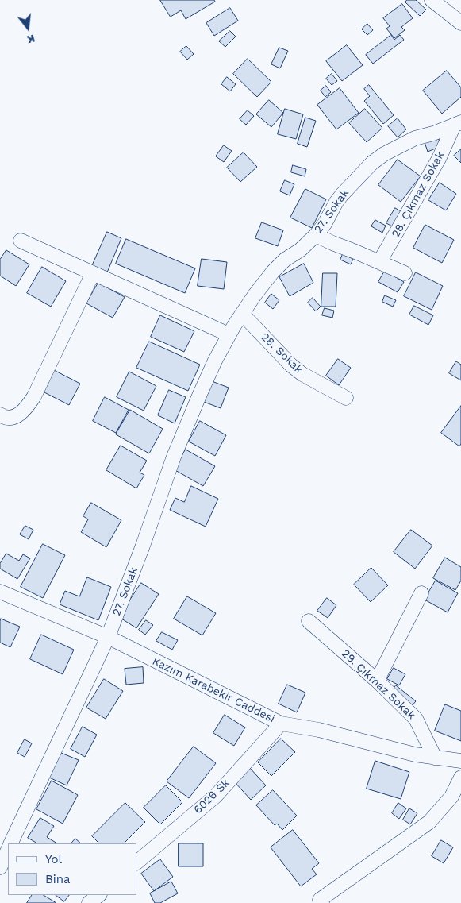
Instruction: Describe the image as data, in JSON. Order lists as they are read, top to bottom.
{
  "streets": {
    "street": [
      "28. Çıkmaz Sokak",
      "27. Sokak",
      "28. Sokak",
      "29. Çıkmaz Sokak",
      "Kazım Karabekir Caddesi",
      "6026 Sk"
    ]
  },
  "crossings": [
    ["28. Çıkmaz Sokak", "27. Sokak"],
    ["27. Sokak", "28. Sokak"],
    ["27. Sokak", "Kazım Karabekir Caddesi"],
    ["29. Çıkmaz Sokak", "Kazım Karabekir Caddesi"],
    ["Kazım Karabekir Caddesi", "6026 Sk"]
  ],
  "legend": ["Yol", "Bina"],
  "north": "bottom"
}
